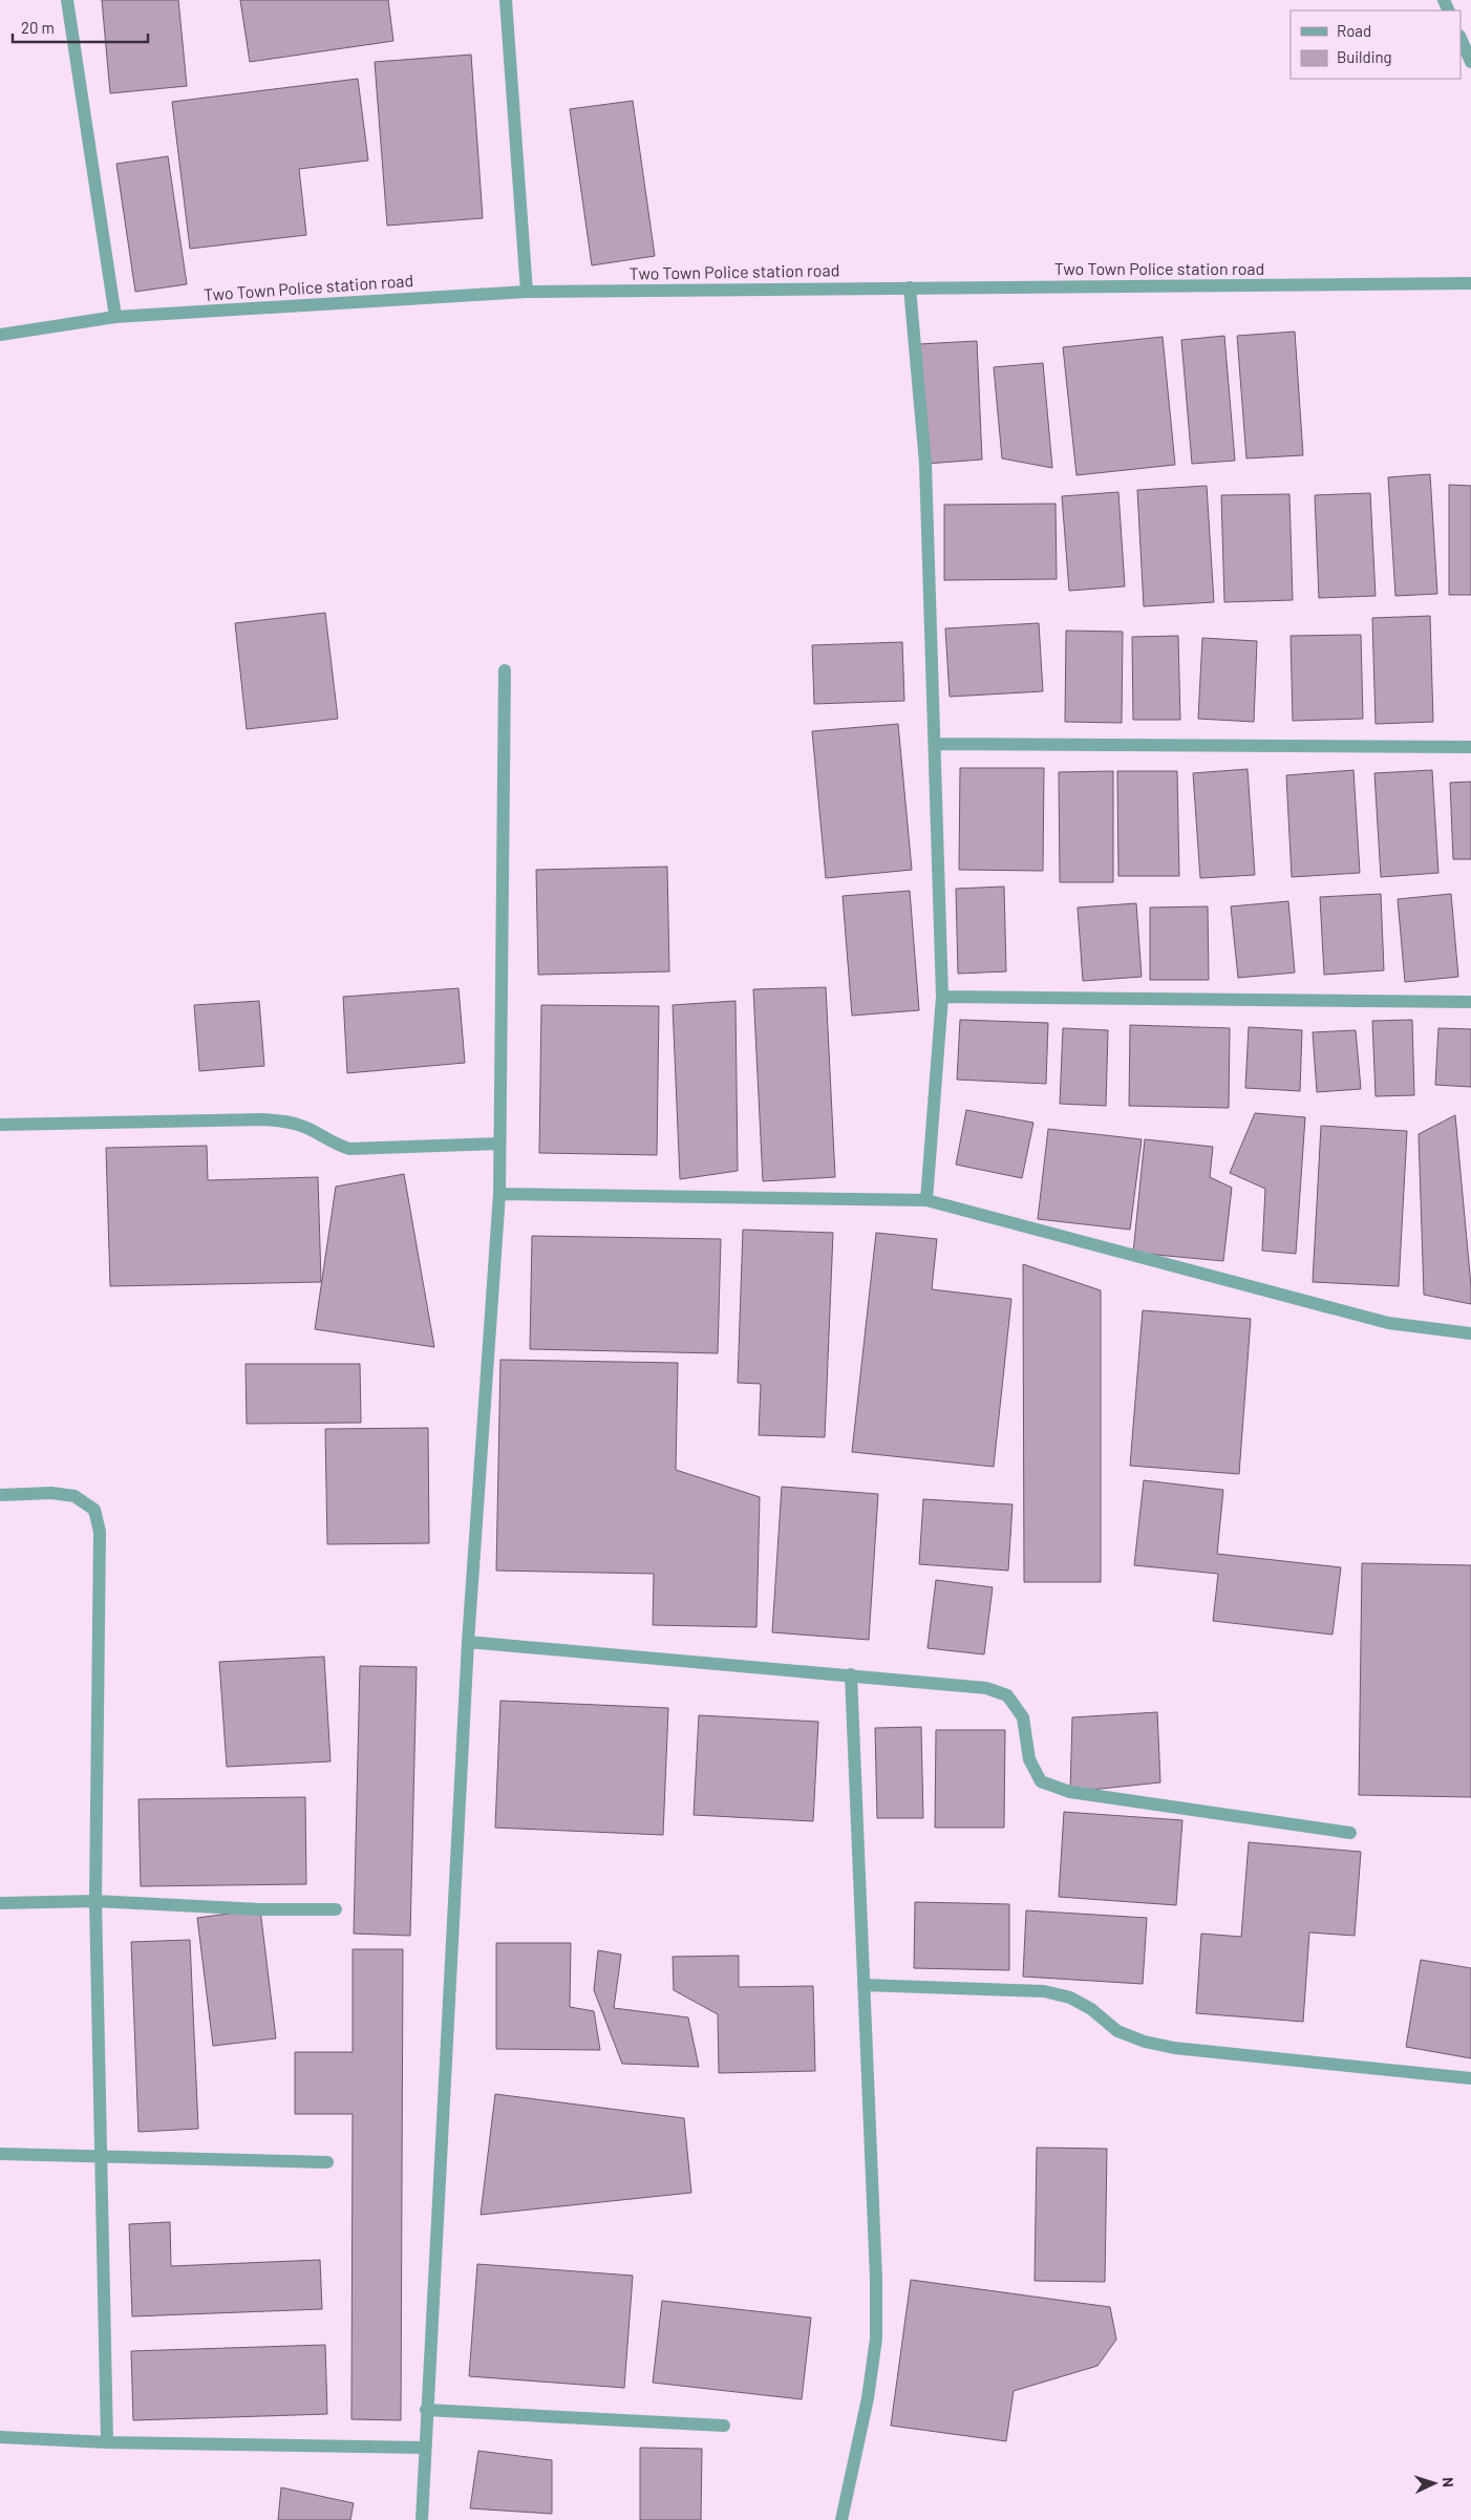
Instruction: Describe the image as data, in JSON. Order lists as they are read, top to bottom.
{
  "streets": {
    "street": ["Two Town Police station road"]
  },
  "legend": ["Road", "Building"],
  "scale_bar": "20 m",
  "north": "right"
}
